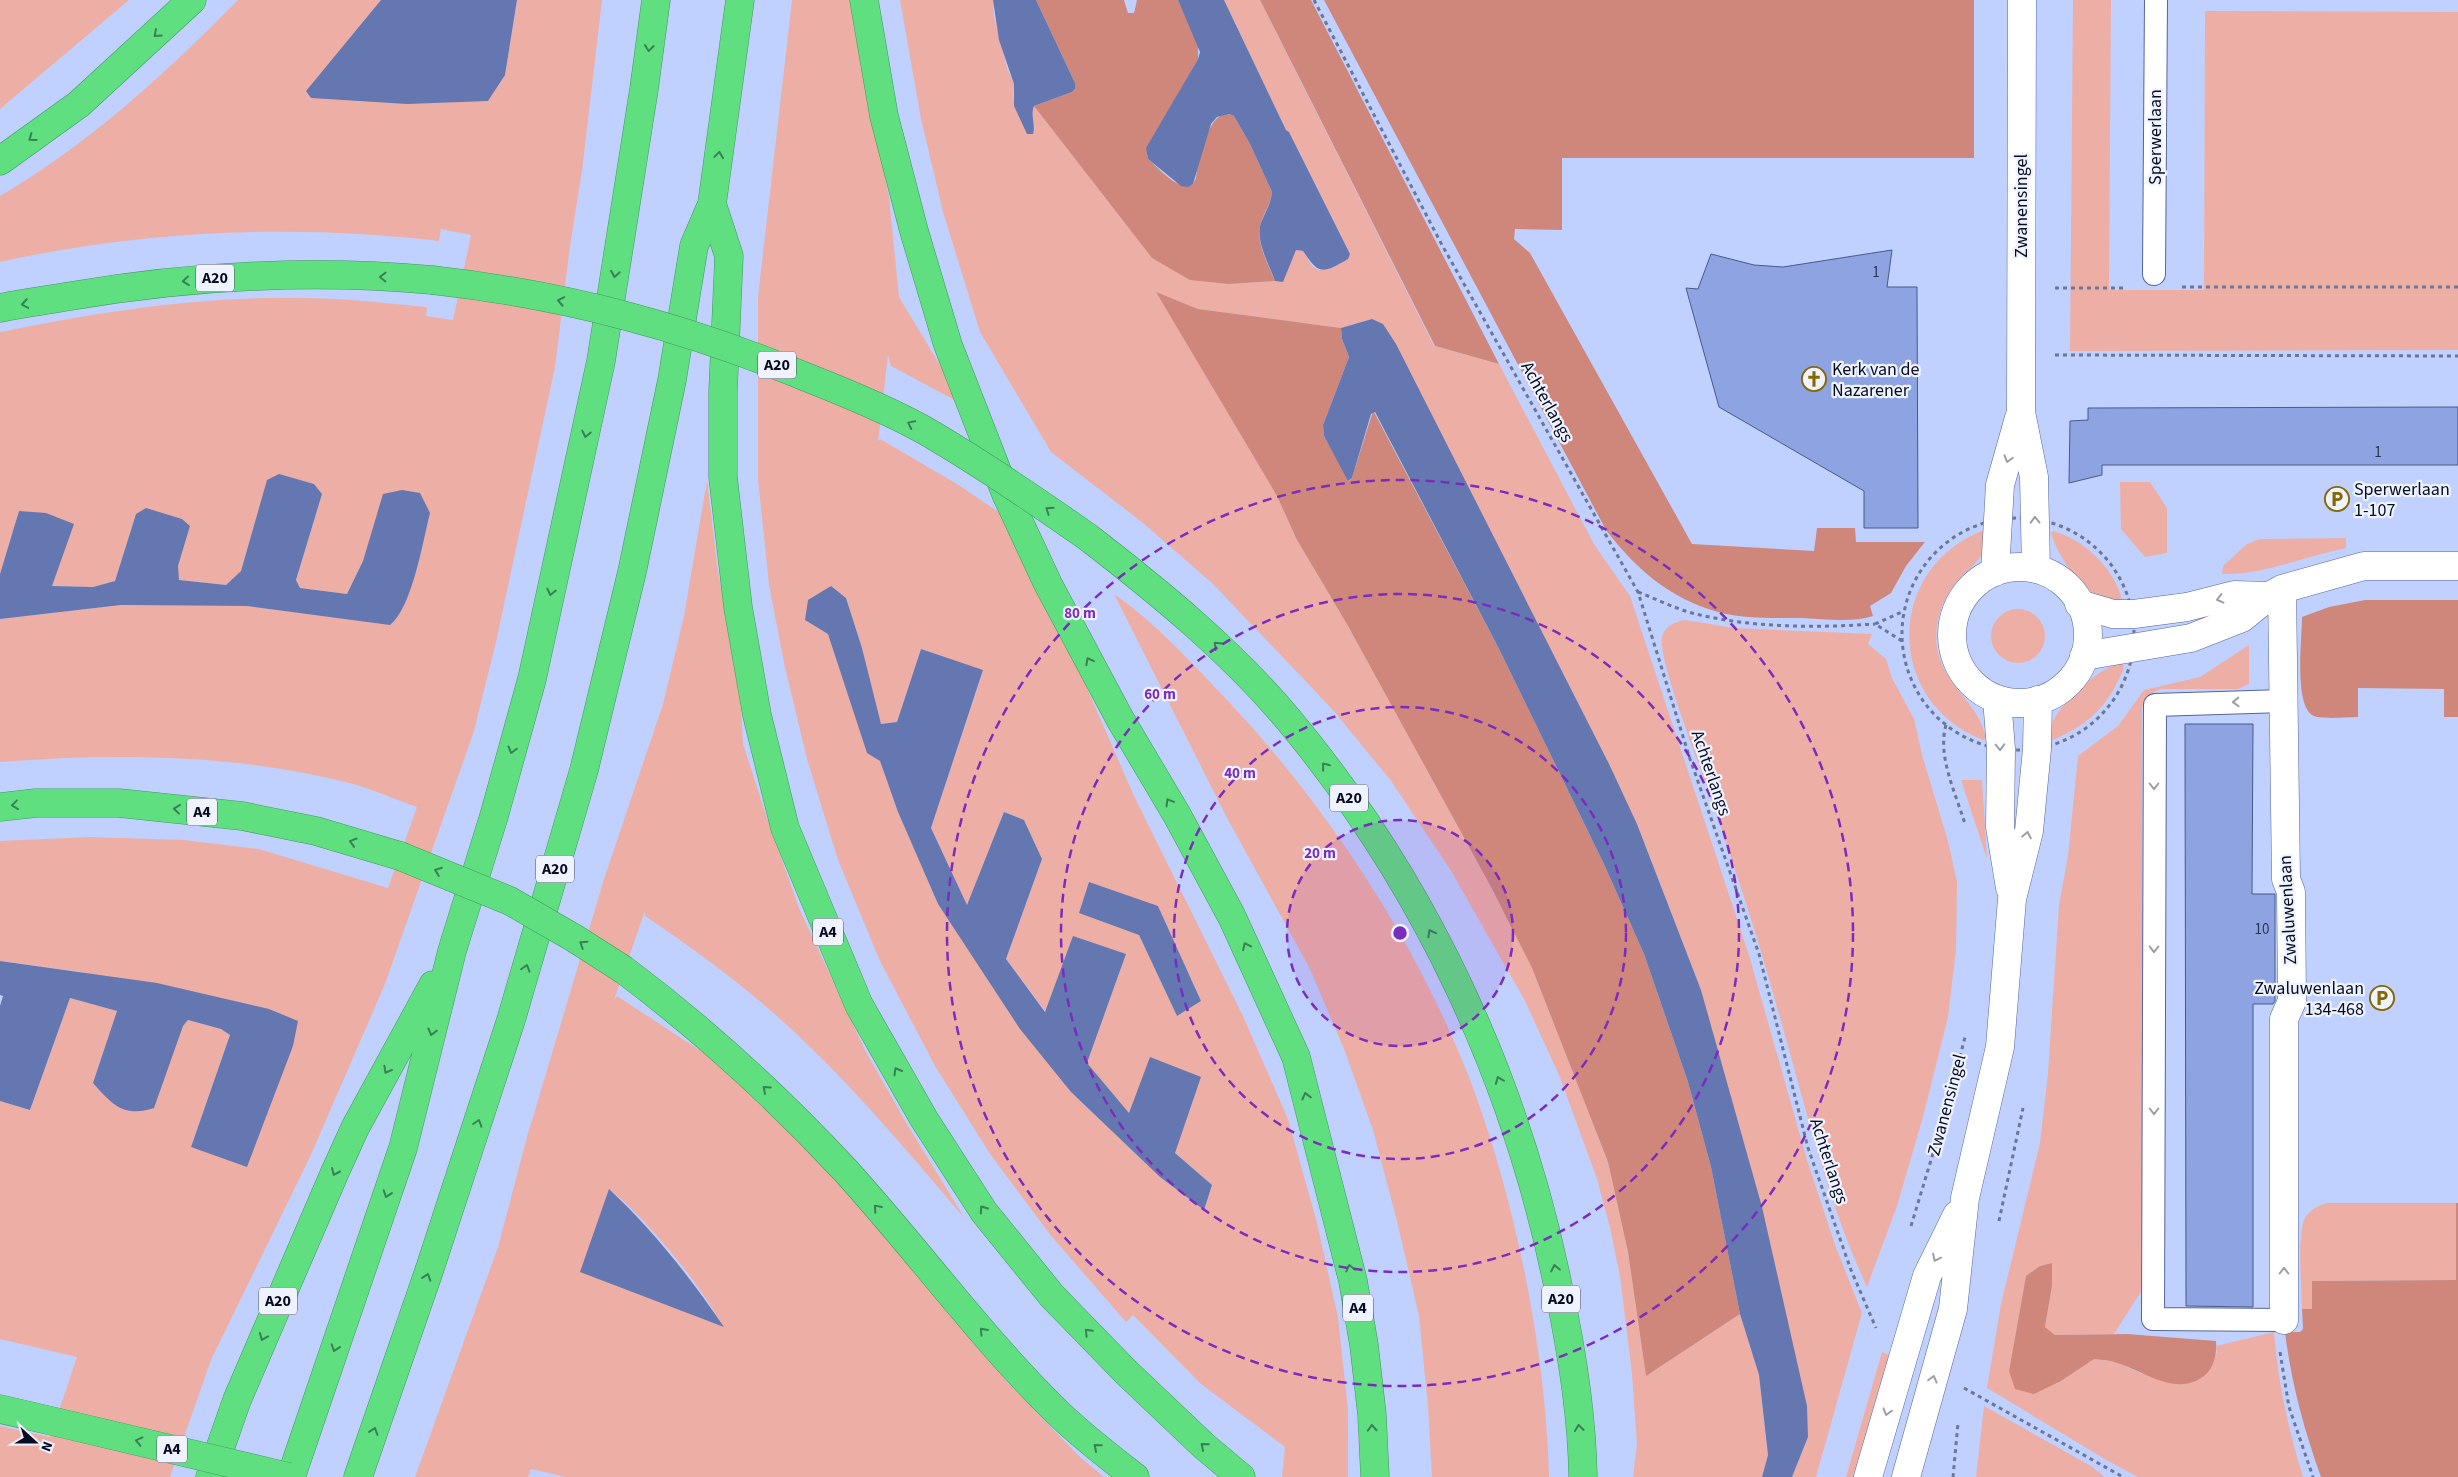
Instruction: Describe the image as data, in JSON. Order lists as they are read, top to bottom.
{
  "streets": {
    "highway": ["A20", "A4"],
    "street": ["Zwanensingel", "Zwaluwenlaan"],
    "lane": ["Sperwerlaan"],
    "path": ["Achterlangs"]
  },
  "crossings": [
    ["A20", "A4"]
  ],
  "one_way": ["Zwaluwenlaan"],
  "places": {
    "church": ["Kerk van de Nazarener"],
    "parking": ["Sperwerlaan 1-107", "Zwaluwenlaan 134-468"]
  },
  "house_numbers": ["1", "1", "10"],
  "north": "right",
  "rings": [
    "80 m",
    "60 m",
    "40 m",
    "20 m"
  ]
}
